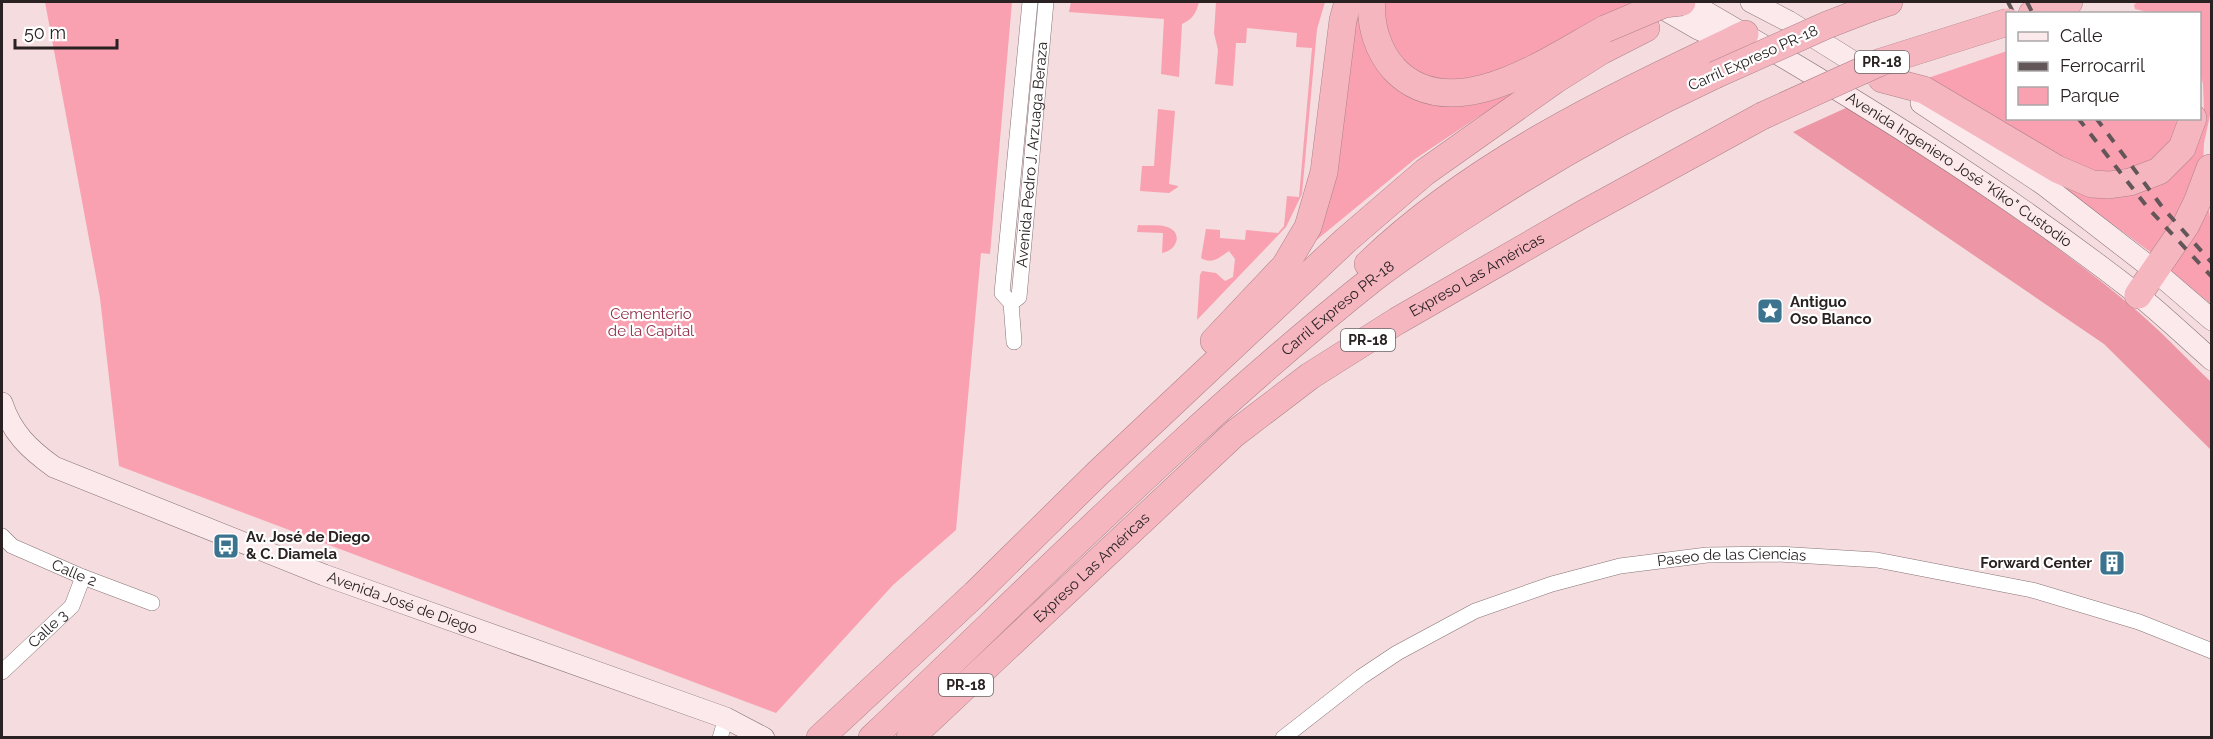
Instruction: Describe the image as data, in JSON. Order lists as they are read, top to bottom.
{
  "streets": {
    "highway": ["Carril Expreso PR-18", "PR-18", "Expreso Las Américas"],
    "main road": ["Avenida Ingeniero José \"Kiko\" Custodio", "Avenida José de Diego"],
    "street": [
      "Avenida Pedro J. Arzuaga Beraza",
      "Paseo de las Ciencias",
      "Calle 2",
      "Calle 3"
    ]
  },
  "crossings": [
    ["Calle 2", "Calle 3"]
  ],
  "parks": ["Cementerio de la Capital"],
  "places": {
    "place": ["Antiguo Oso Blanco"],
    "bus stop": ["Av. José de Diego & C. Diamela"],
    "building": ["Forward Center"]
  },
  "legend": ["Calle", "Ferrocarril", "Parque"],
  "scale_bar": "50 m"
}
